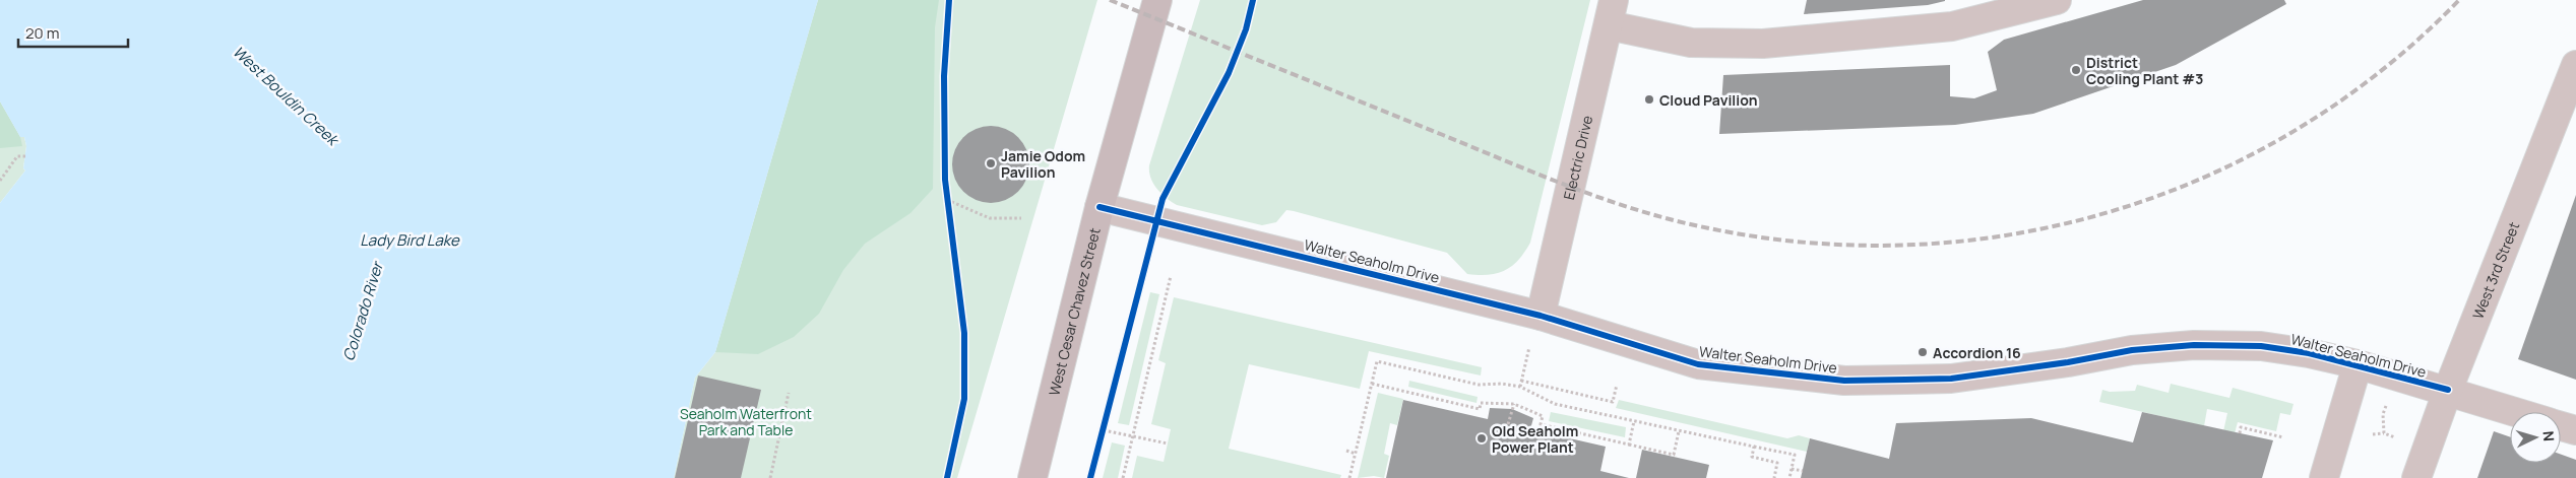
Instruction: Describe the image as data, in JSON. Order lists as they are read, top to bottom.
{
  "streets": {
    "main road": ["West Cesar Chavez Street"],
    "street": ["Electric Drive", "Walter Seaholm Drive", "West 3rd Street"]
  },
  "crossings": [
    ["Electric Drive", "Walter Seaholm Drive"],
    ["Walter Seaholm Drive", "West 3rd Street"],
    ["Walter Seaholm Drive", "West Cesar Chavez Street"]
  ],
  "water": ["West Bouldin Creek", "Lady Bird Lake", "Colorado River"],
  "parks": ["Seaholm Waterfront Park and Table"],
  "places": [
    "District Cooling Plant #3",
    "Cloud Pavilion",
    "Jamie Odom Pavilion",
    "Accordion 16",
    "Old Seaholm Power Plant"
  ],
  "scale_bar": "20 m",
  "north": "right"
}
